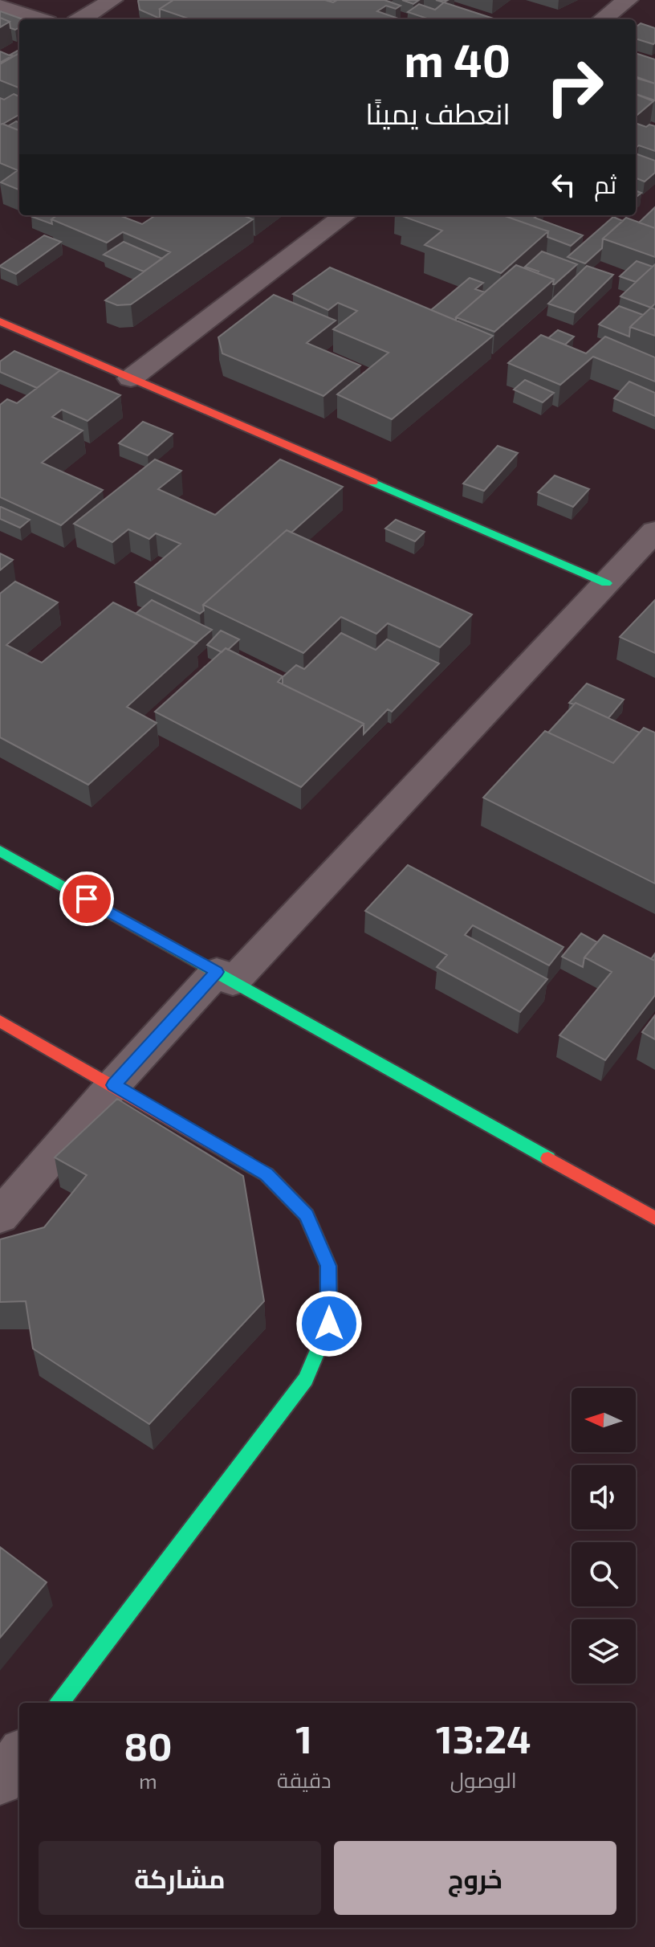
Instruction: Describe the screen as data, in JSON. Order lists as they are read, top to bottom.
{
  "north": "left",
  "page": {
    "turn": ["40 m", "انعطف يمينًا"],
    "then": "ثم",
    "eta": [
      "13:24",
      "الوصول",
      "1",
      "دقيقة",
      "80",
      "m"
    ],
    "buttons": ["خروج", "مشاركة"]
  }
}
